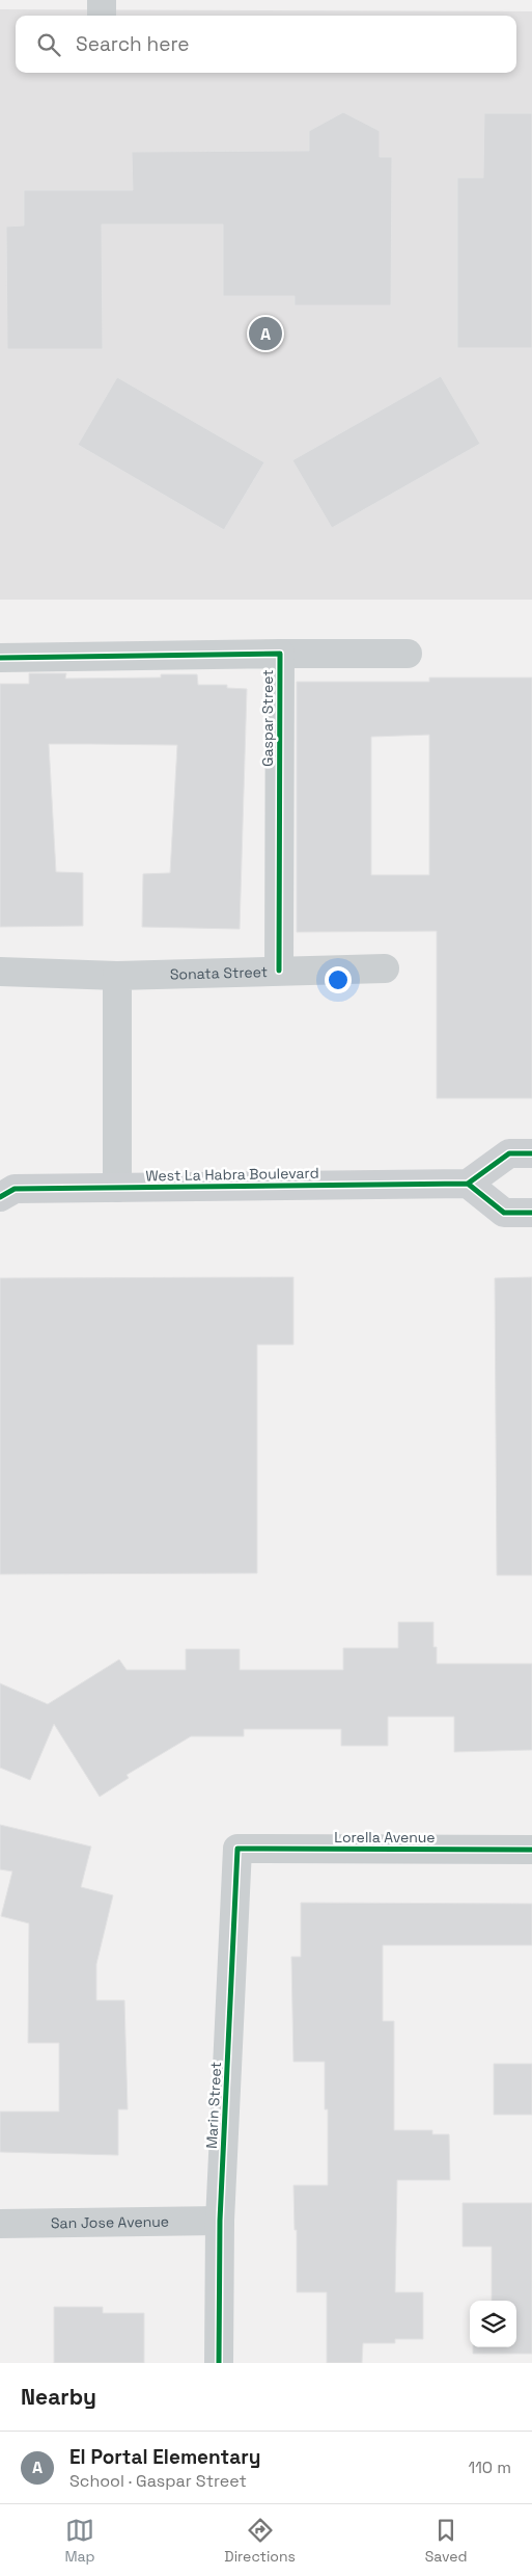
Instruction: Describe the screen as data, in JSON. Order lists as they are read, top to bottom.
{
  "streets": {
    "main road": ["West La Habra Boulevard"],
    "street": [
      "Gaspar Street",
      "Sonata Street",
      "Lorella Avenue",
      "Marin Street",
      "San Jose Avenue"
    ]
  },
  "crossings": [
    ["Gaspar Street", "Sonata Street"],
    ["Lorella Avenue", "Marin Street"],
    ["Marin Street", "San Jose Avenue"]
  ],
  "page": {
    "search": "Search here",
    "pins": "A",
    "heading": "Nearby",
    "list": [
      {
        "mark": "A",
        "name": "El Portal Elementary",
        "note": "School · Gaspar Street",
        "value": "110 m"
      }
    ],
    "nav": ["Map", "Directions", "Saved"]
  }
}
